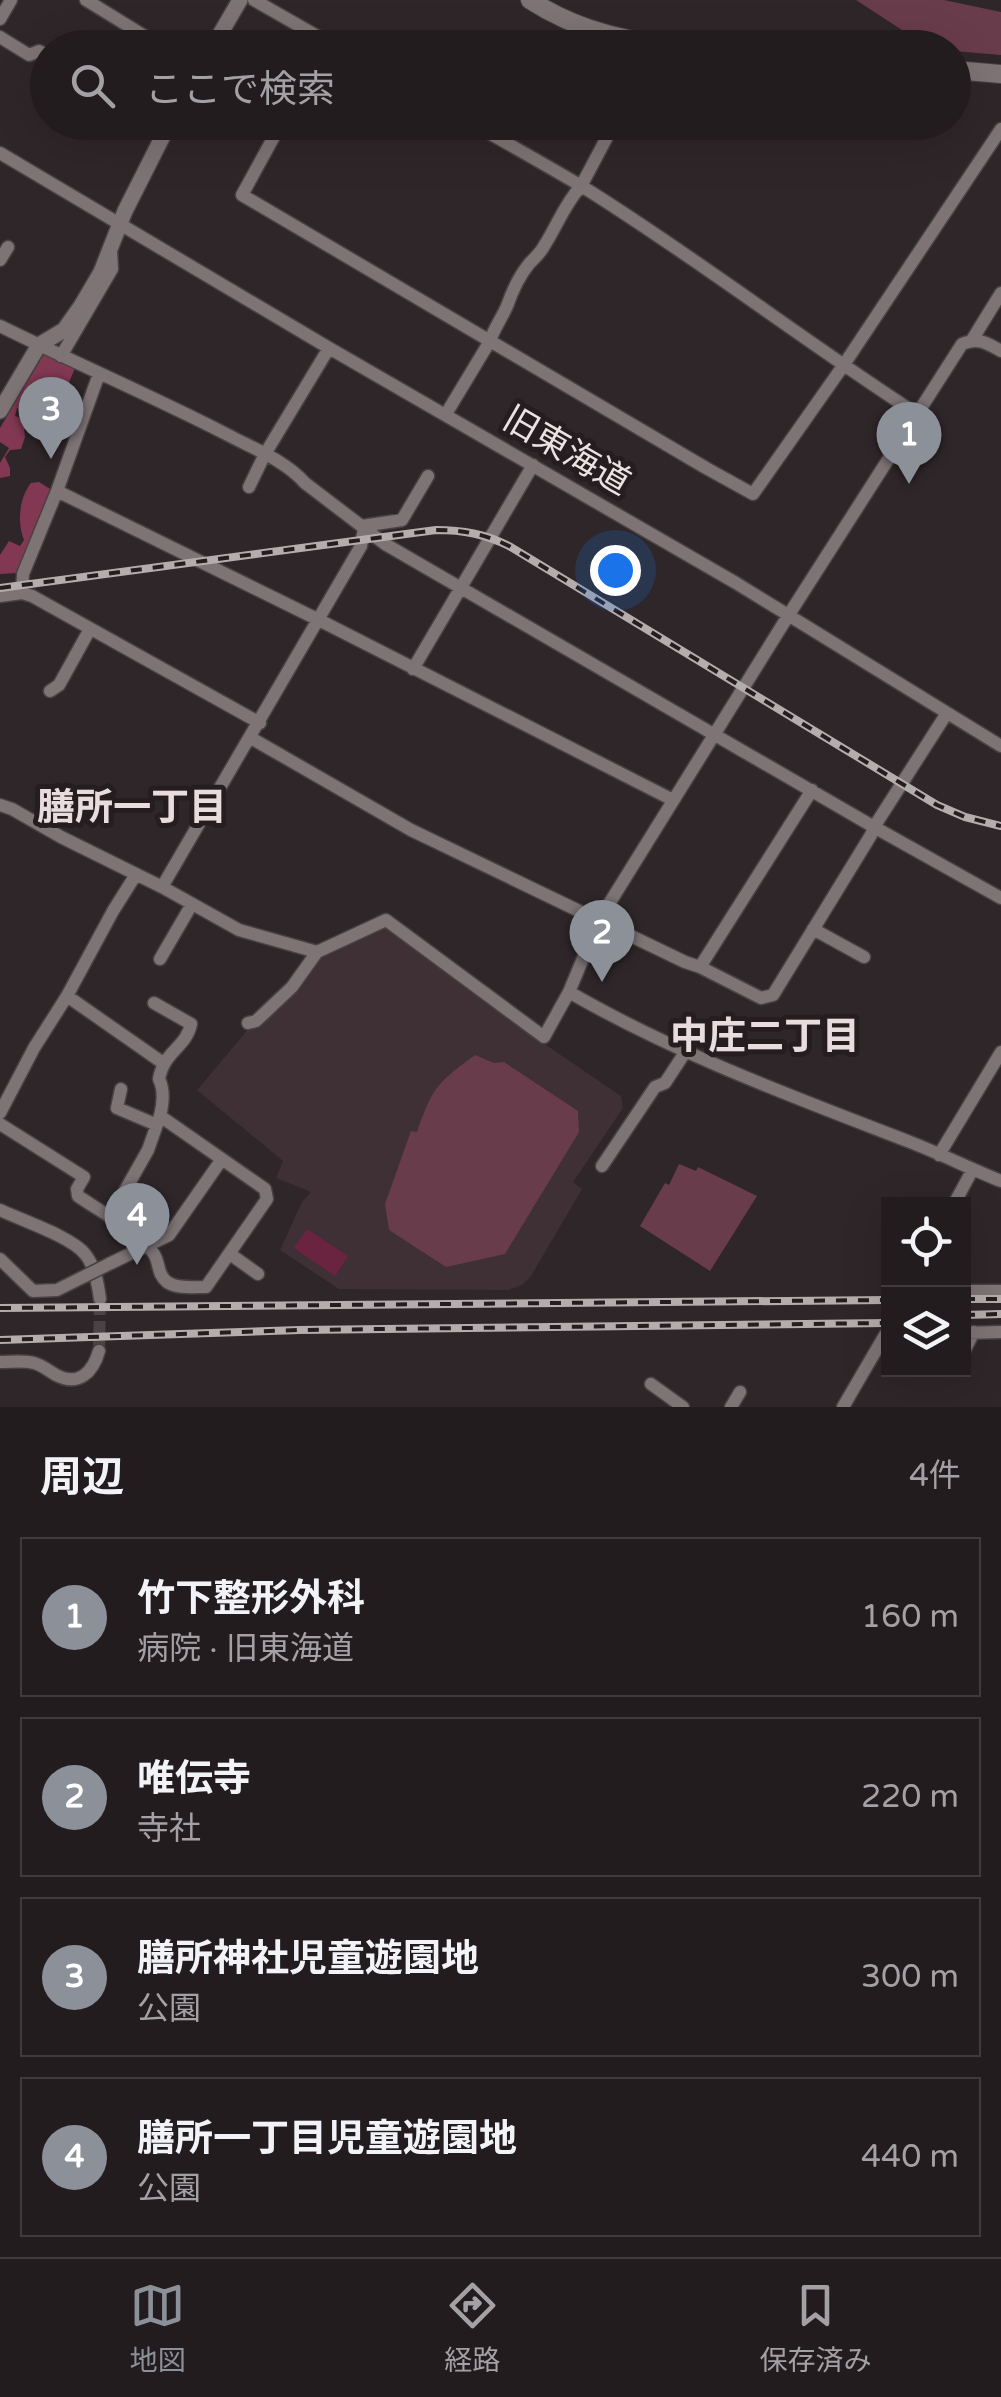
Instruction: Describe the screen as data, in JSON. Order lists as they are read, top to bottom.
{
  "streets": {
    "street": ["旧東海道"]
  },
  "districts": ["膳所一丁目", "中庄二丁目"],
  "page": {
    "search": "ここで検索",
    "pins": [
      "3",
      "1",
      "2",
      "4"
    ],
    "heading": ["周辺", "4件"],
    "list": [
      {
        "mark": "1",
        "name": "竹下整形外科",
        "note": "病院 · 旧東海道",
        "value": "160 m"
      },
      {
        "mark": "2",
        "name": "唯伝寺",
        "note": "寺社",
        "value": "220 m"
      },
      {
        "mark": "3",
        "name": "膳所神社児童遊園地",
        "note": "公園",
        "value": "300 m"
      },
      {
        "mark": "4",
        "name": "膳所一丁目児童遊園地",
        "note": "公園",
        "value": "440 m"
      }
    ],
    "nav": ["地図", "経路", "保存済み"]
  }
}
